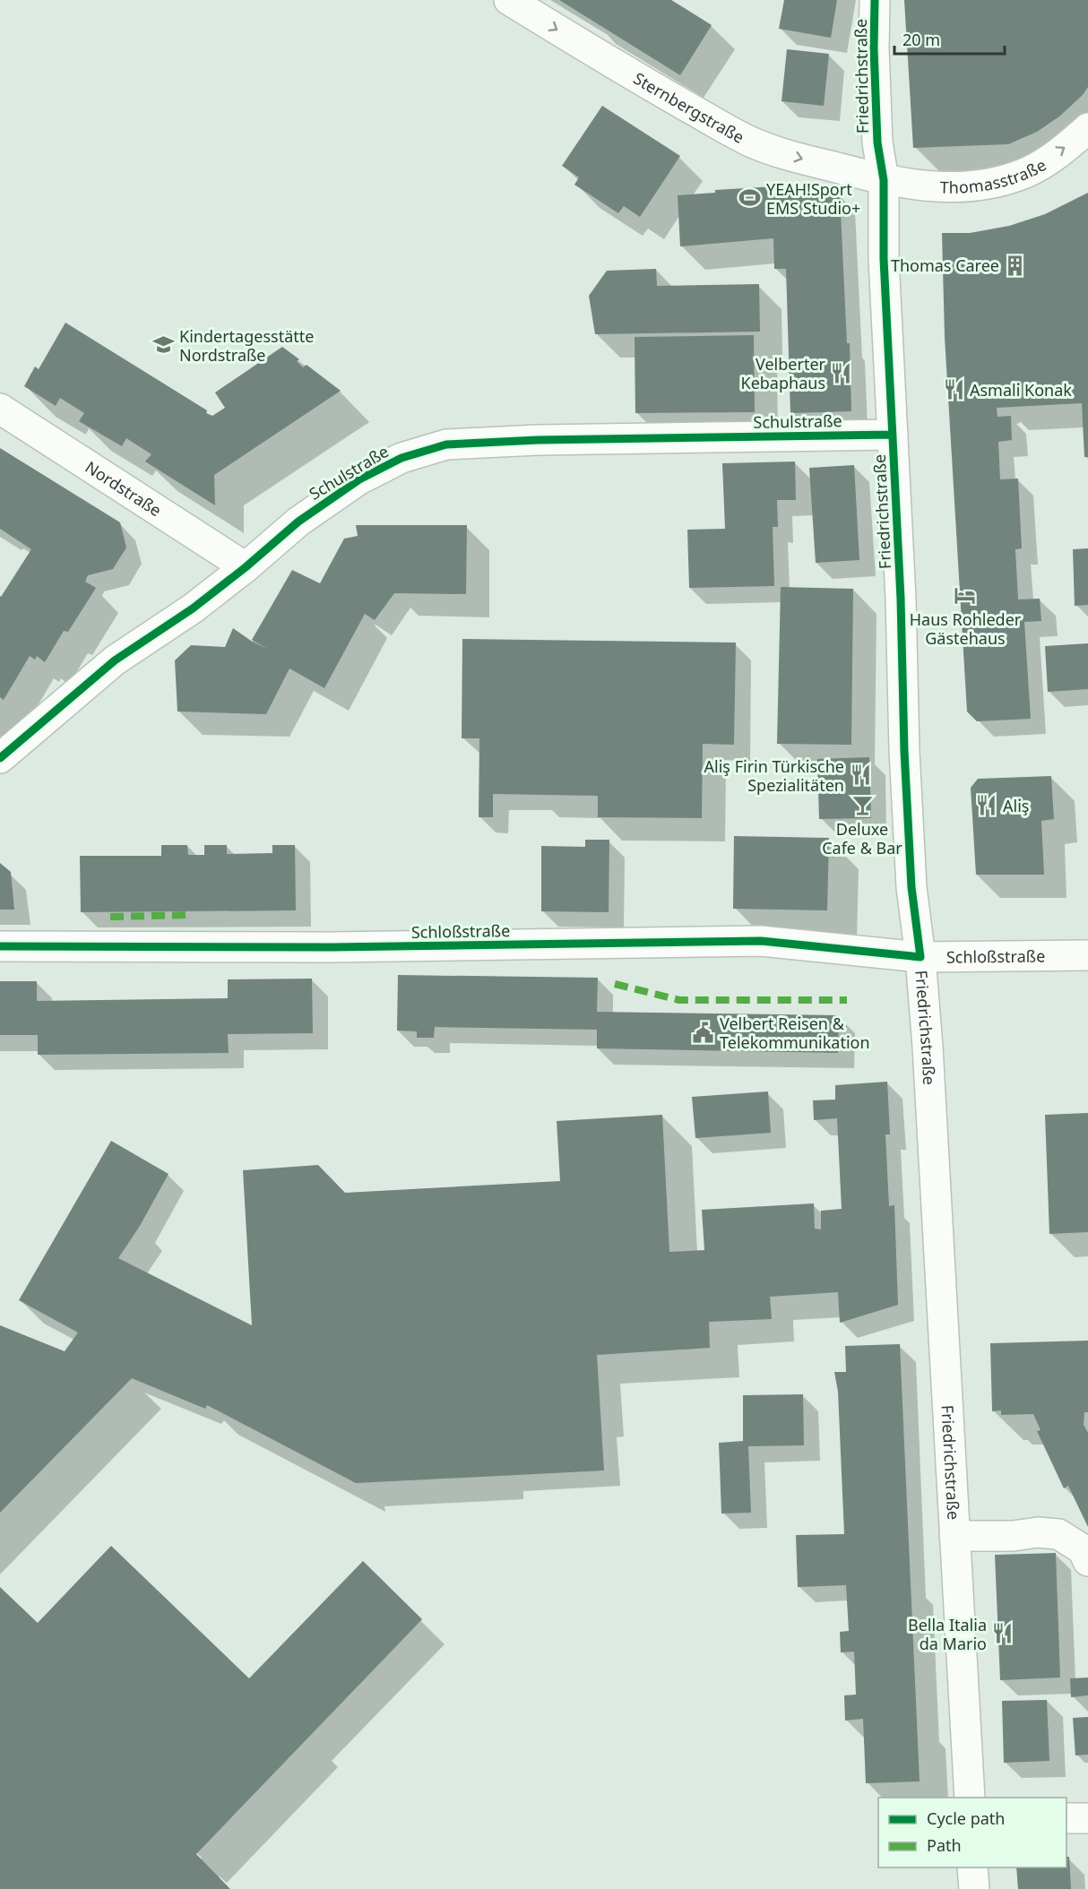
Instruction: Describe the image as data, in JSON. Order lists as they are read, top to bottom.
{
  "streets": {
    "street": [
      "Friedrichstraße",
      "Sternbergstraße",
      "Thomasstraße",
      "Schulstraße",
      "Nordstraße",
      "Schloßstraße"
    ]
  },
  "crossings": [
    ["Friedrichstraße", "Sternbergstraße"],
    ["Friedrichstraße", "Thomasstraße"],
    ["Friedrichstraße", "Schulstraße"],
    ["Friedrichstraße", "Schloßstraße"],
    ["Sternbergstraße", "Thomasstraße"],
    ["Schulstraße", "Nordstraße"]
  ],
  "one_way": ["Sternbergstraße", "Thomasstraße"],
  "places": {
    "sports": ["YEAH!Sport EMS Studio+"],
    "building": ["Thomas Caree"],
    "school or university": ["Kindertagesstätte Nordstraße"],
    "restaurant": [
      "Velberter Kebaphaus",
      "Asmali Konak",
      "Aliş Firin Türkische Spezialitäten",
      "Aliş",
      "Bella Italia da Mario"
    ],
    "hotel": ["Haus Rohleder Gästehaus"],
    "bar": ["Deluxe Cafe & Bar"],
    "public building": ["Velbert Reisen & Telekommunikation"]
  },
  "legend": ["Cycle path", "Path"],
  "scale_bar": "20 m"
}
